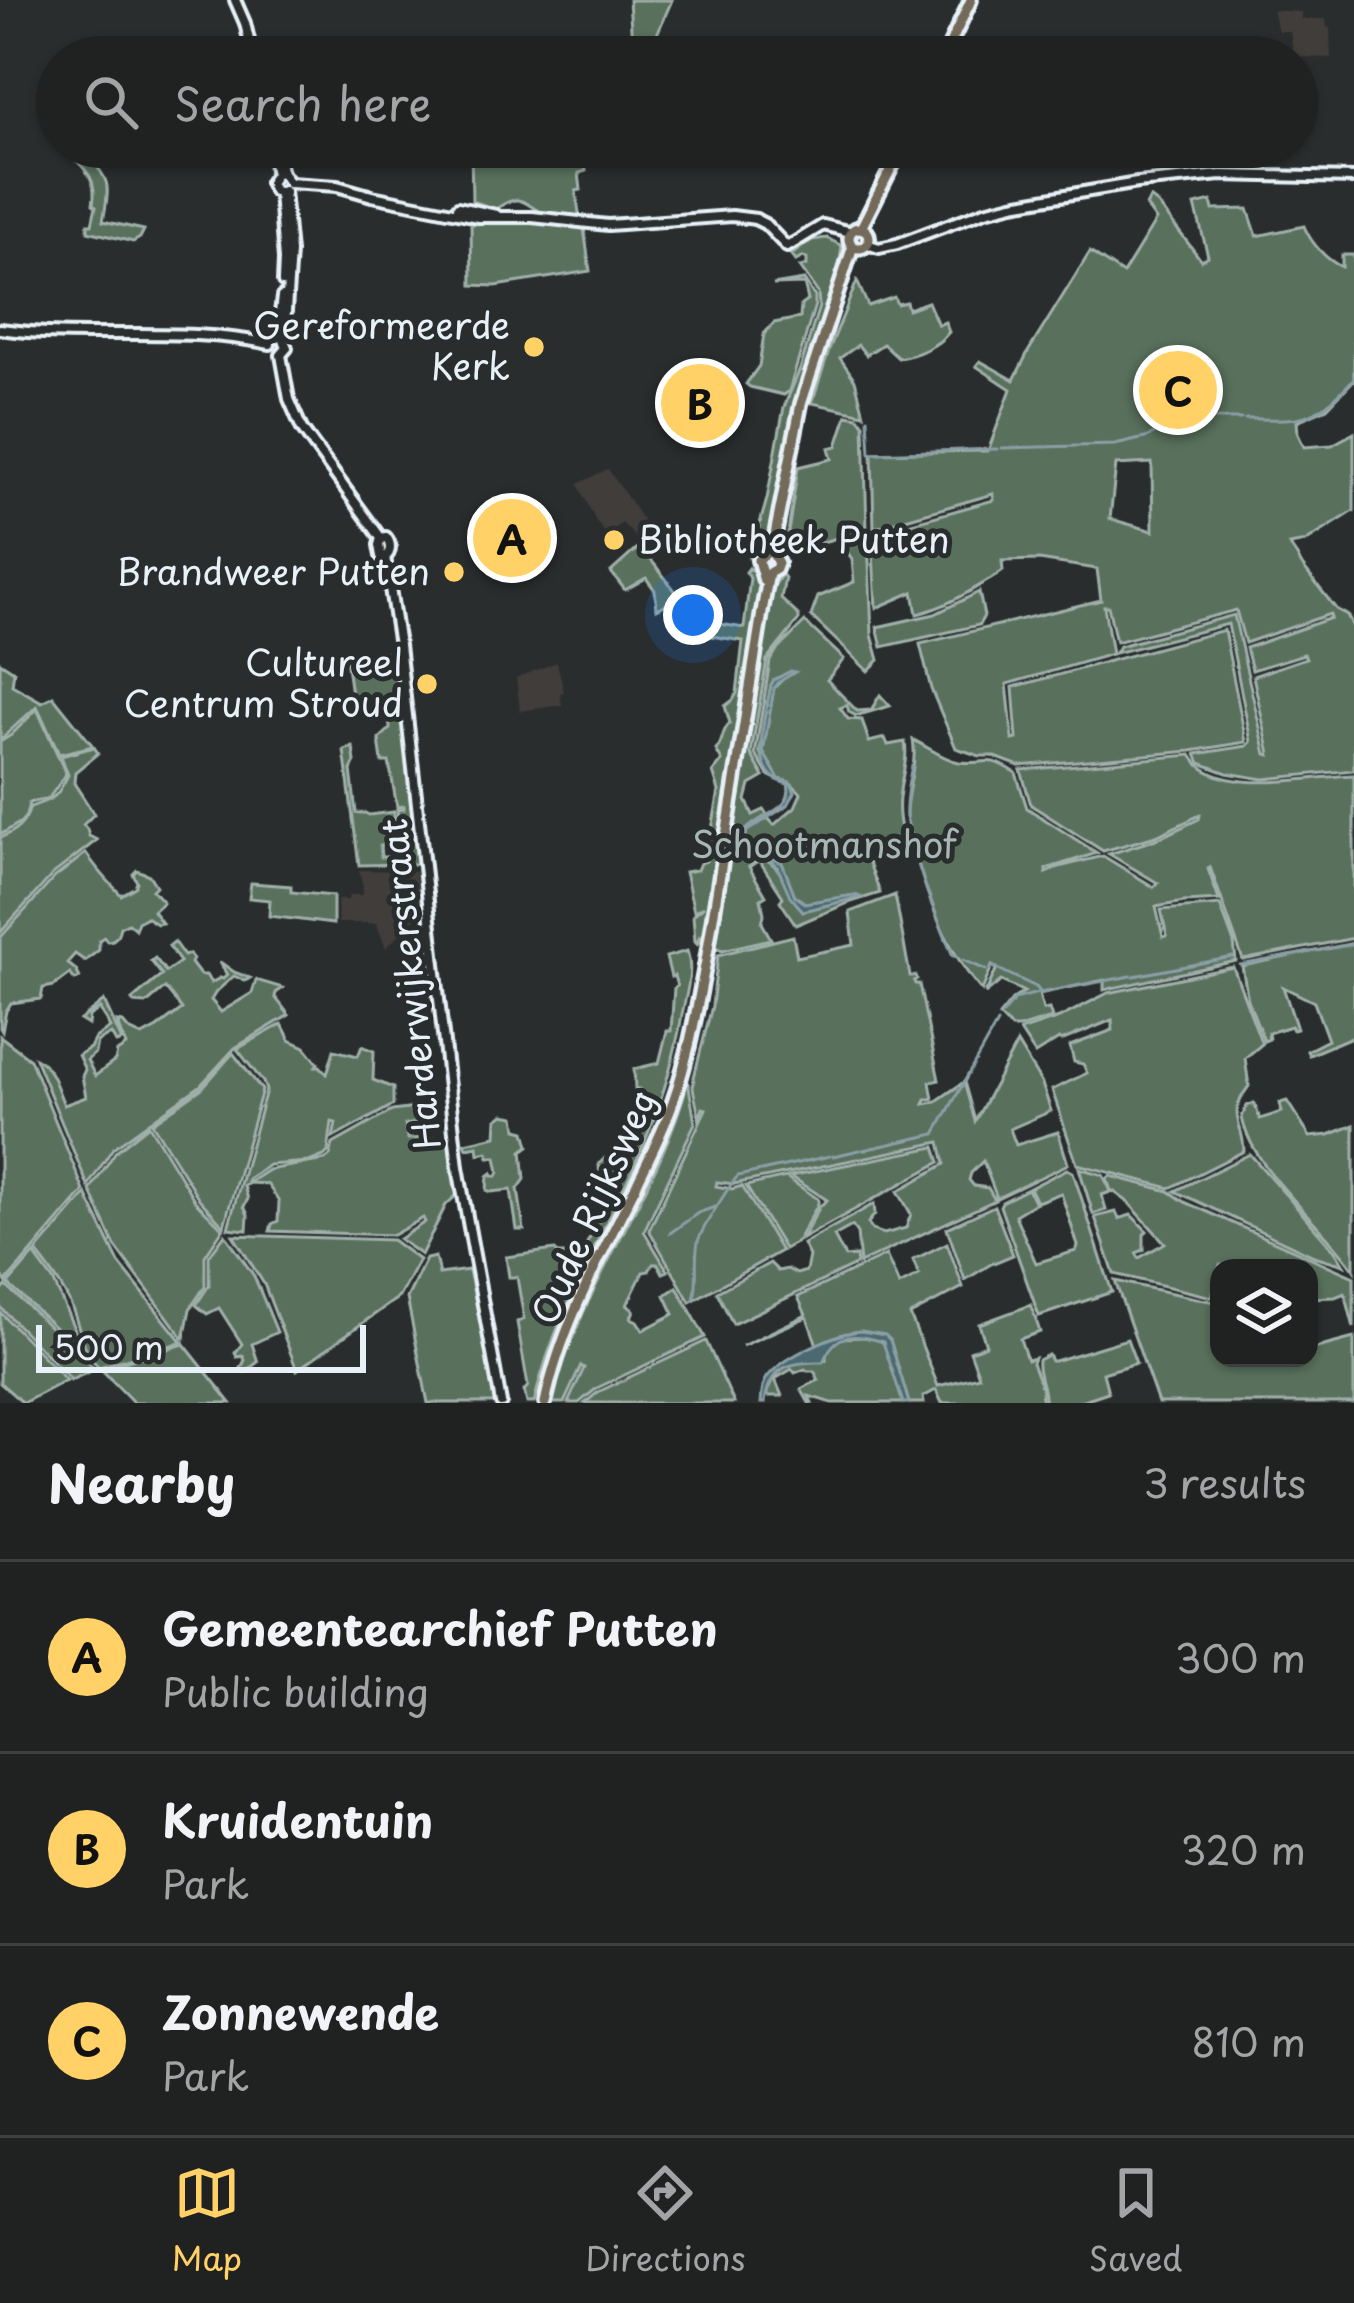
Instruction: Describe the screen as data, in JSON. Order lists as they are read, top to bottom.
{
  "streets": {
    "main road": ["Harderwijkerstraat", "Oude Rijksweg"]
  },
  "parks": ["Schootmanshof"],
  "places": [
    "Gereformeerde Kerk",
    "Bibliotheek Putten",
    "Brandweer Putten",
    "Cultureel Centrum Stroud"
  ],
  "scale_bar": "500 m",
  "page": {
    "search": "Search here",
    "pins": ["C", "B", "A"],
    "scale": "500 m",
    "heading": ["Nearby", "3 results"],
    "list": [
      {
        "mark": "A",
        "name": "Gemeentearchief Putten",
        "note": "Public building",
        "value": "300 m"
      },
      {
        "mark": "B",
        "name": "Kruidentuin",
        "note": "Park",
        "value": "320 m"
      },
      {
        "mark": "C",
        "name": "Zonnewende",
        "note": "Park",
        "value": "810 m"
      }
    ],
    "nav": ["Map", "Directions", "Saved"]
  }
}
